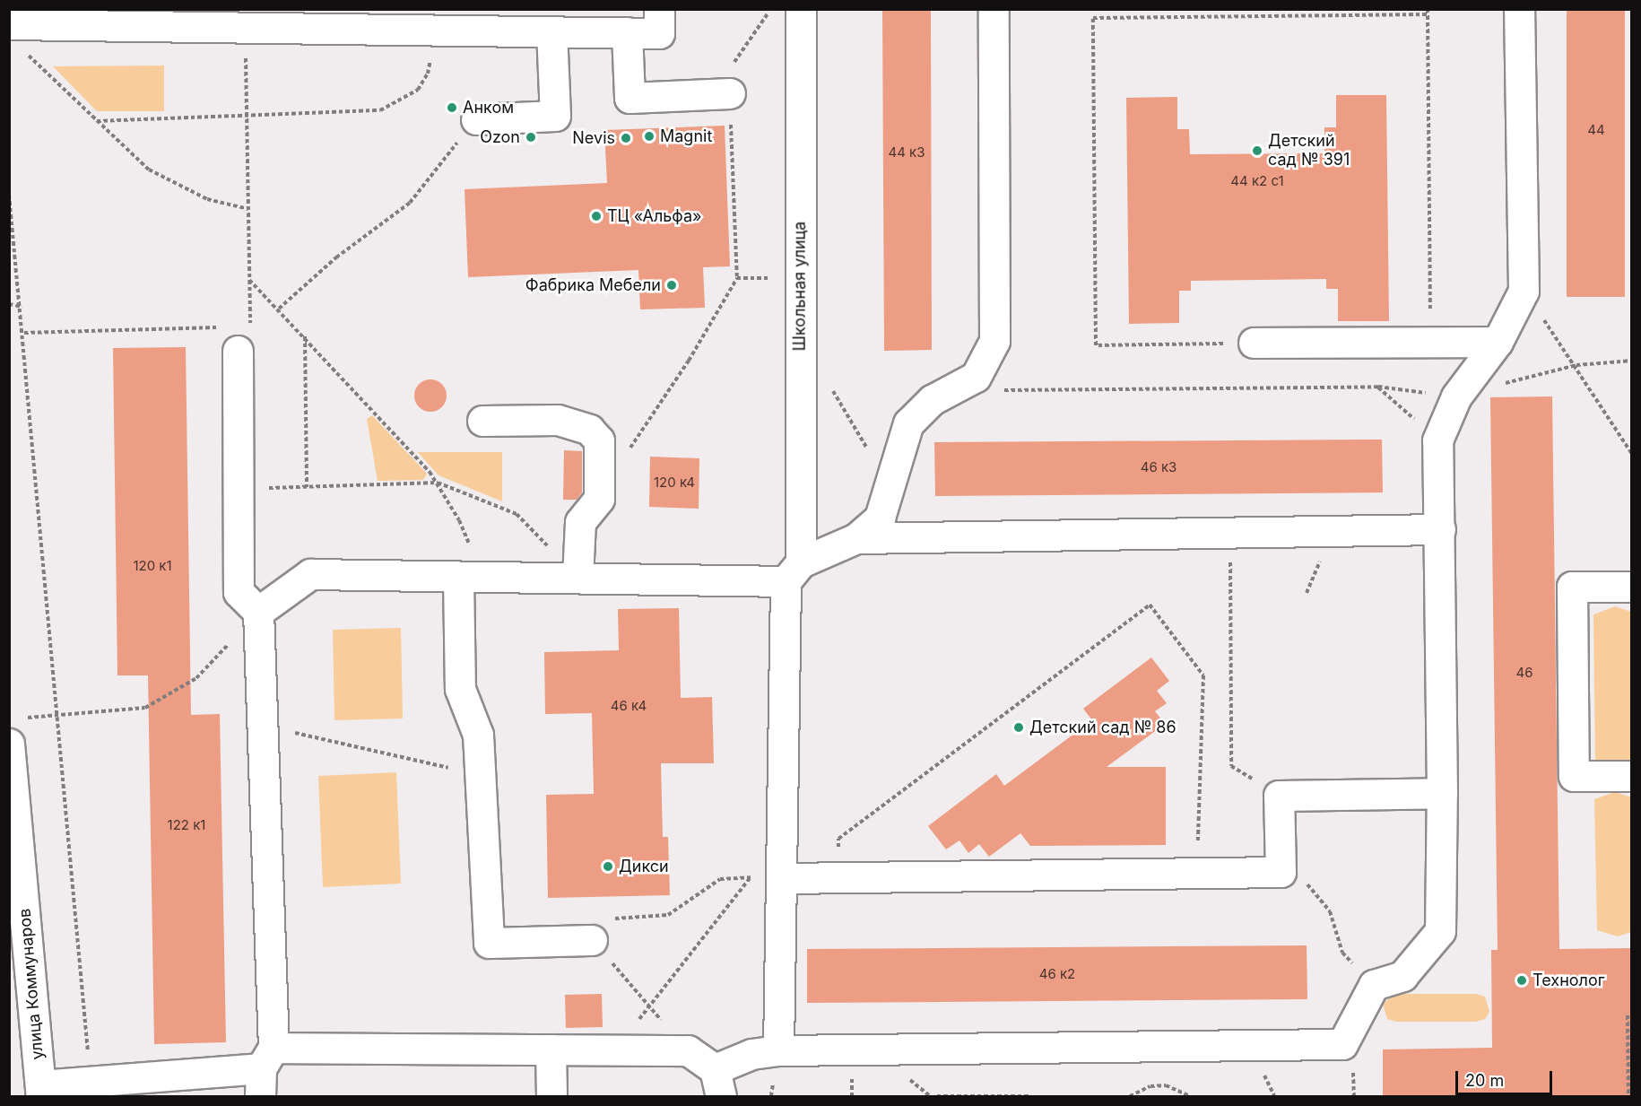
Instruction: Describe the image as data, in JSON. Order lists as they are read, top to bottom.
{
  "streets": {
    "street": ["Школьная улица", "улица Коммунаров"]
  },
  "places": [
    "Анком",
    "Magnit",
    "Ozon",
    "Nevis",
    "Детский сад № 391",
    "ТЦ «Альфа»",
    "Фабрика Мебели",
    "Детский сад № 86",
    "Дикси",
    "Технолог"
  ],
  "house_numbers": [
    "44",
    "44 к3",
    "44 к2 с1",
    "46 к3",
    "120 к4",
    "120 к1",
    "46",
    "46 к4",
    "122 к1",
    "46 к2"
  ],
  "scale_bar": "20 m"
}
